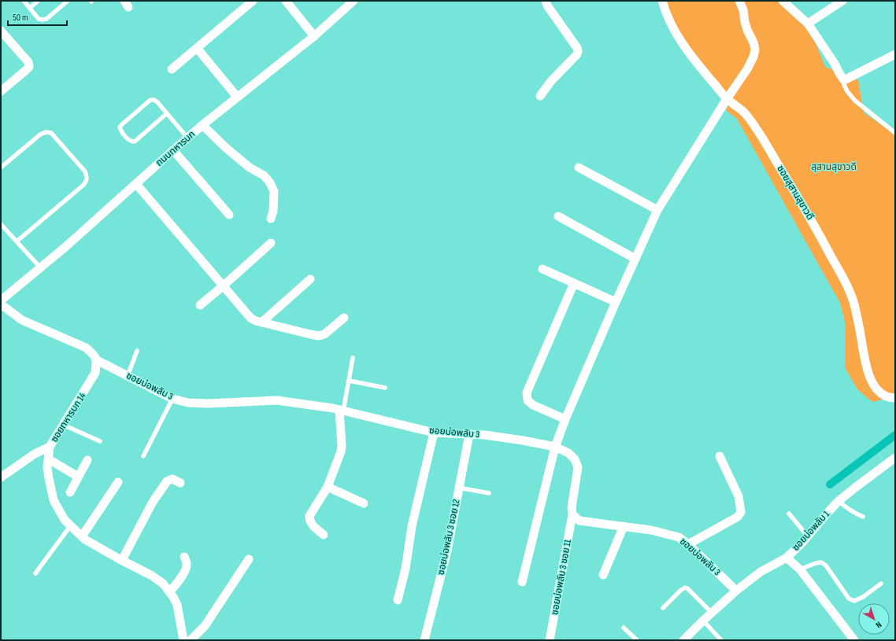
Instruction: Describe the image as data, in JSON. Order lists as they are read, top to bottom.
{
  "streets": {
    "street": [
      "ถนนทหารบก",
      "ซอยสุสานสุขาวดี",
      "ซอยบ่อพลับ 3",
      "ซอยทหารบก 14",
      "ซอยบ่อพลับ 1",
      "ซอยบ่อพลับ 3 ซอย 12",
      "ซอยบ่อพลับ 3 ซอย 11"
    ]
  },
  "crossings": [
    ["ซอยบ่อพลับ 3", "ซอยทหารบก 14"],
    ["ซอยบ่อพลับ 3", "ซอยบ่อพลับ 1"],
    ["ซอยบ่อพลับ 3", "ซอยบ่อพลับ 3 ซอย 12"],
    ["ซอยบ่อพลับ 3", "ซอยบ่อพลับ 3 ซอย 11"]
  ],
  "parks": ["สุสานสุขาวดี"],
  "scale_bar": "50 m",
  "north": "bottom right"
}
